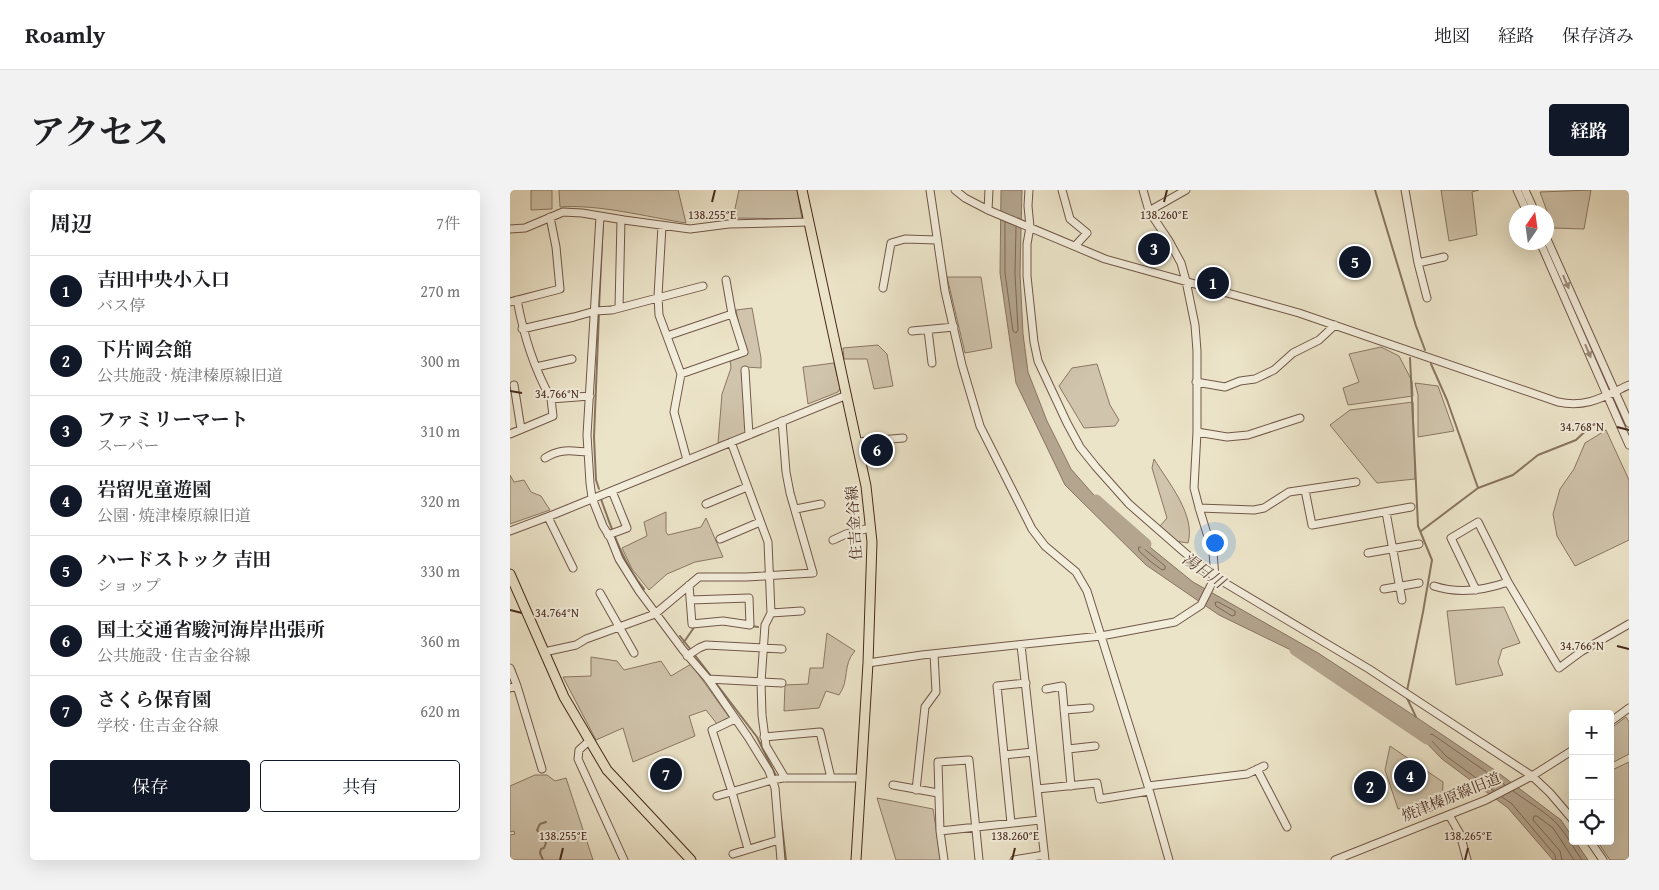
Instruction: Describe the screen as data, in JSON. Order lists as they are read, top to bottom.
{
  "streets": {
    "main road": ["住吉金谷線"],
    "street": ["焼津榛原線旧道"]
  },
  "water": ["湯日川"],
  "north": "top",
  "page": {
    "header": "Roamly",
    "nav": ["地図", "経路", "保存済み"],
    "title": "アクセス",
    "buttons": [
      "経路",
      ["保存", "共有"]
    ],
    "heading": ["周辺", "7件"],
    "pins": [
      "3",
      "5",
      "1",
      "6",
      "7",
      "4",
      "2"
    ],
    "list": [
      {
        "mark": "1",
        "name": "吉田中央小入口",
        "note": "バス停",
        "value": "270 m"
      },
      {
        "mark": "2",
        "name": "下片岡会館",
        "note": "公共施設 · 焼津榛原線旧道",
        "value": "300 m"
      },
      {
        "mark": "3",
        "name": "ファミリーマート",
        "note": "スーパー",
        "value": "310 m"
      },
      {
        "mark": "4",
        "name": "岩留児童遊園",
        "note": "公園 · 焼津榛原線旧道",
        "value": "320 m"
      },
      {
        "mark": "5",
        "name": "ハードストック 吉田",
        "note": "ショップ",
        "value": "330 m"
      },
      {
        "mark": "6",
        "name": "国土交通省駿河海岸出張所",
        "note": "公共施設 · 住吉金谷線",
        "value": "360 m"
      },
      {
        "mark": "7",
        "name": "さくら保育園",
        "note": "学校 · 住吉金谷線",
        "value": "620 m"
      }
    ],
    "map_buttons": ["+", "−"]
  },
  "coordinates": [
    "138.255°E",
    "138.260°E",
    "34.766°N",
    "34.768°N",
    "34.764°N",
    "138.265°E"
  ]
}
